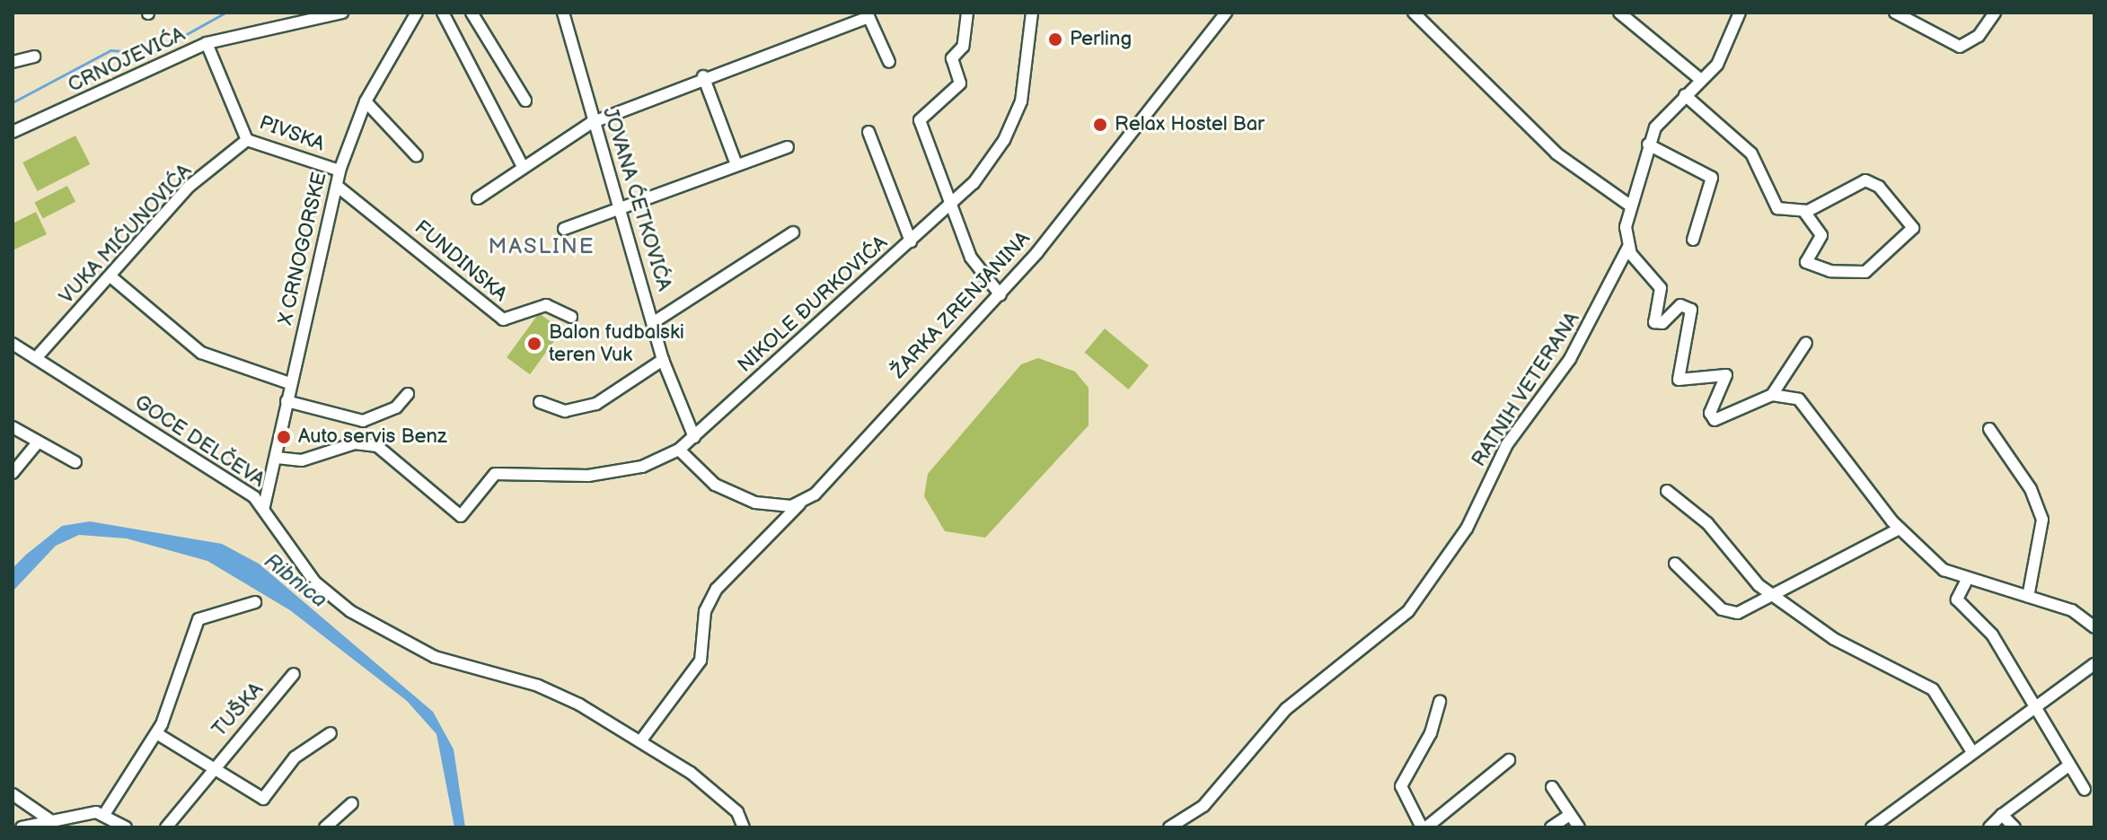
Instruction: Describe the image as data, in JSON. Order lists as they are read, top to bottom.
{
  "streets": {
    "street": [
      "CRNOJEVIĆA",
      "PIVSKA",
      "JOVANA ĆETKOVIĆA",
      "VUKA MIĆUNOVIĆA",
      "X CRNOGORSKE",
      "FUNDINSKA",
      "NIKOLE ĐURKOVIĆA",
      "ŽARKA ZRENJANINA",
      "RATNIH VETERANA",
      "GOCE DELČEVA",
      "TUŠKA"
    ]
  },
  "crossings": [
    ["CRNOJEVIĆA", "PIVSKA"],
    ["PIVSKA", "VUKA MIĆUNOVIĆA"],
    ["PIVSKA", "X CRNOGORSKE"],
    ["JOVANA ĆETKOVIĆA", "NIKOLE ĐURKOVIĆA"],
    ["VUKA MIĆUNOVIĆA", "GOCE DELČEVA"],
    ["X CRNOGORSKE", "FUNDINSKA"],
    ["X CRNOGORSKE", "NIKOLE ĐURKOVIĆA"],
    ["X CRNOGORSKE", "GOCE DELČEVA"],
    ["ŽARKA ZRENJANINA", "GOCE DELČEVA"]
  ],
  "districts": ["MASLINE"],
  "water": ["Ribnica"],
  "places": [
    "Perling",
    "Relax Hostel Bar",
    "Balon fudbalski teren Vuk",
    "Auto servis Benz"
  ]
}
